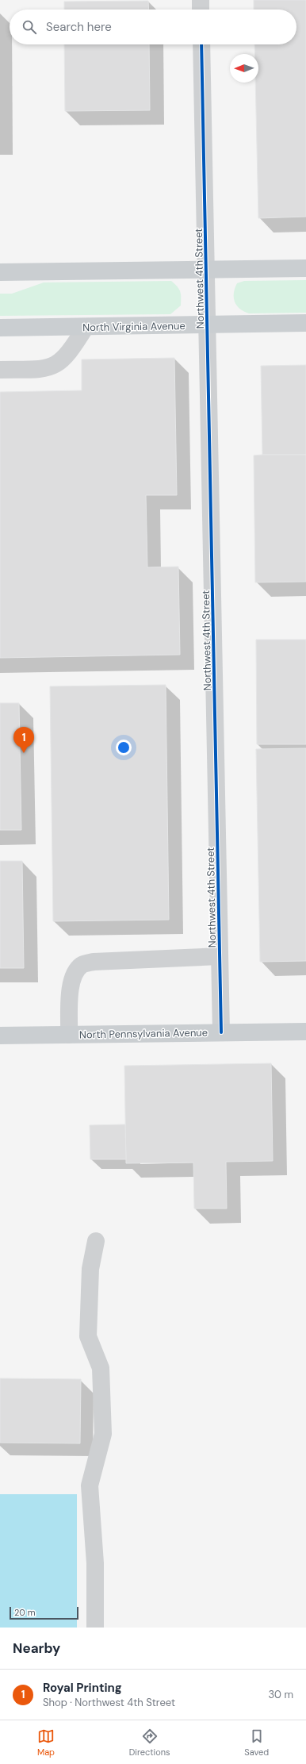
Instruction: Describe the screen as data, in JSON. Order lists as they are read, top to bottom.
{
  "streets": {
    "main road": ["North Virginia Avenue", "North Pennsylvania Avenue"],
    "street": ["Northwest 4th Street"]
  },
  "crossings": [
    ["Northwest 4th Street", "North Virginia Avenue"],
    ["Northwest 4th Street", "North Pennsylvania Avenue"]
  ],
  "scale_bar": "20 m",
  "north": "left",
  "page": {
    "search": "Search here",
    "pins": "1",
    "scale": "20 m",
    "heading": "Nearby",
    "list": [
      {
        "mark": "1",
        "name": "Royal Printing",
        "note": "Shop · Northwest 4th Street",
        "value": "30 m"
      }
    ],
    "nav": ["Map", "Directions", "Saved"]
  }
}
